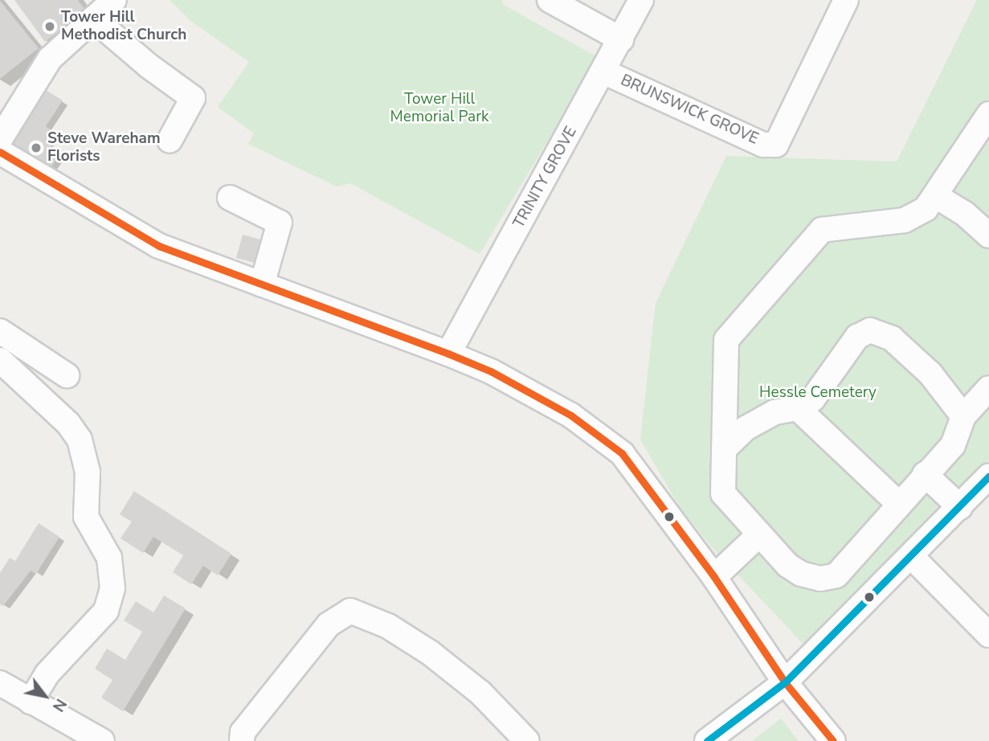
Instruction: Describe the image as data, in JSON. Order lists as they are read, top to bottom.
{
  "streets": {
    "street": ["BRUNSWICK GROVE", "TRINITY GROVE"]
  },
  "crossings": [
    ["BRUNSWICK GROVE", "TRINITY GROVE"]
  ],
  "parks": ["Tower Hill Memorial Park", "Hessle Cemetery"],
  "places": ["Tower Hill Methodist Church", "Steve Wareham Florists"],
  "north": "bottom right"
}
